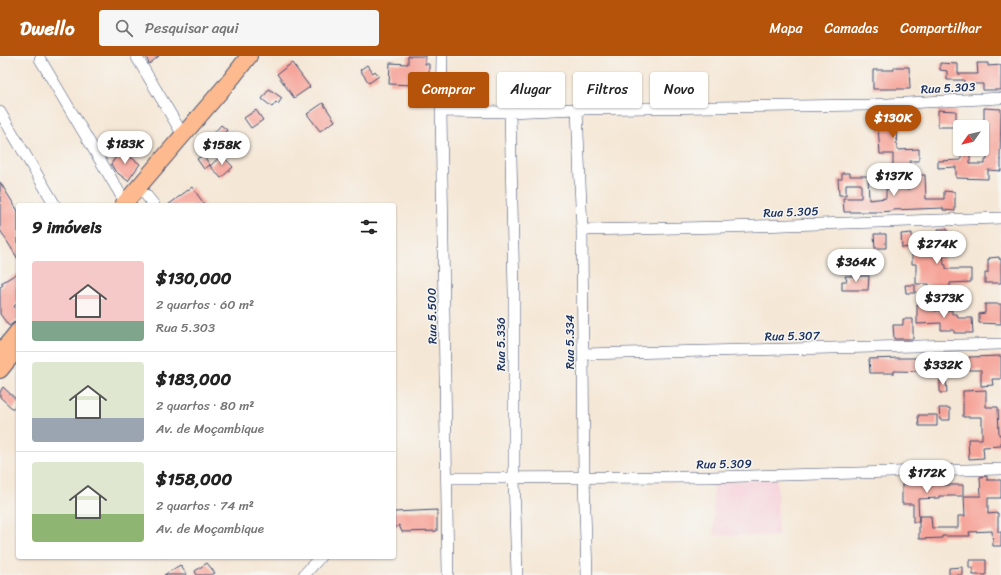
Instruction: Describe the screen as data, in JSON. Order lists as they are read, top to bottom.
{
  "streets": {
    "street": [
      "Rua 5.303",
      "Rua 5.305",
      "Rua 5.500",
      "Rua 5.307",
      "Rua 5.334",
      "Rua 5.336",
      "Rua 5.309"
    ]
  },
  "crossings": [
    ["Rua 5.303", "Rua 5.500"],
    ["Rua 5.303", "Rua 5.334"],
    ["Rua 5.303", "Rua 5.336"],
    ["Rua 5.305", "Rua 5.334"],
    ["Rua 5.500", "Rua 5.309"],
    ["Rua 5.307", "Rua 5.334"],
    ["Rua 5.334", "Rua 5.309"],
    ["Rua 5.336", "Rua 5.309"]
  ],
  "north": "bottom left",
  "page": {
    "header": "Dwello",
    "search": "Pesquisar aqui",
    "nav": ["Mapa", "Camadas", "Compartilhar"],
    "chip": [
      "Comprar",
      "Alugar",
      "Filtros",
      "Novo"
    ],
    "price": [
      "$130K",
      "$183K",
      "$158K",
      "$137K",
      "$274K",
      "$364K",
      "$373K",
      "$332K",
      "$172K"
    ],
    "heading": "9 imóveis",
    "list": [
      {
        "name": "$130,000",
        "note": "2 quartos · 60 m² · Rua 5.303"
      },
      {
        "name": "$183,000",
        "note": "2 quartos · 80 m² · Av. de Moçambique"
      },
      {
        "name": "$158,000",
        "note": "2 quartos · 74 m² · Av. de Moçambique"
      }
    ]
  }
}
